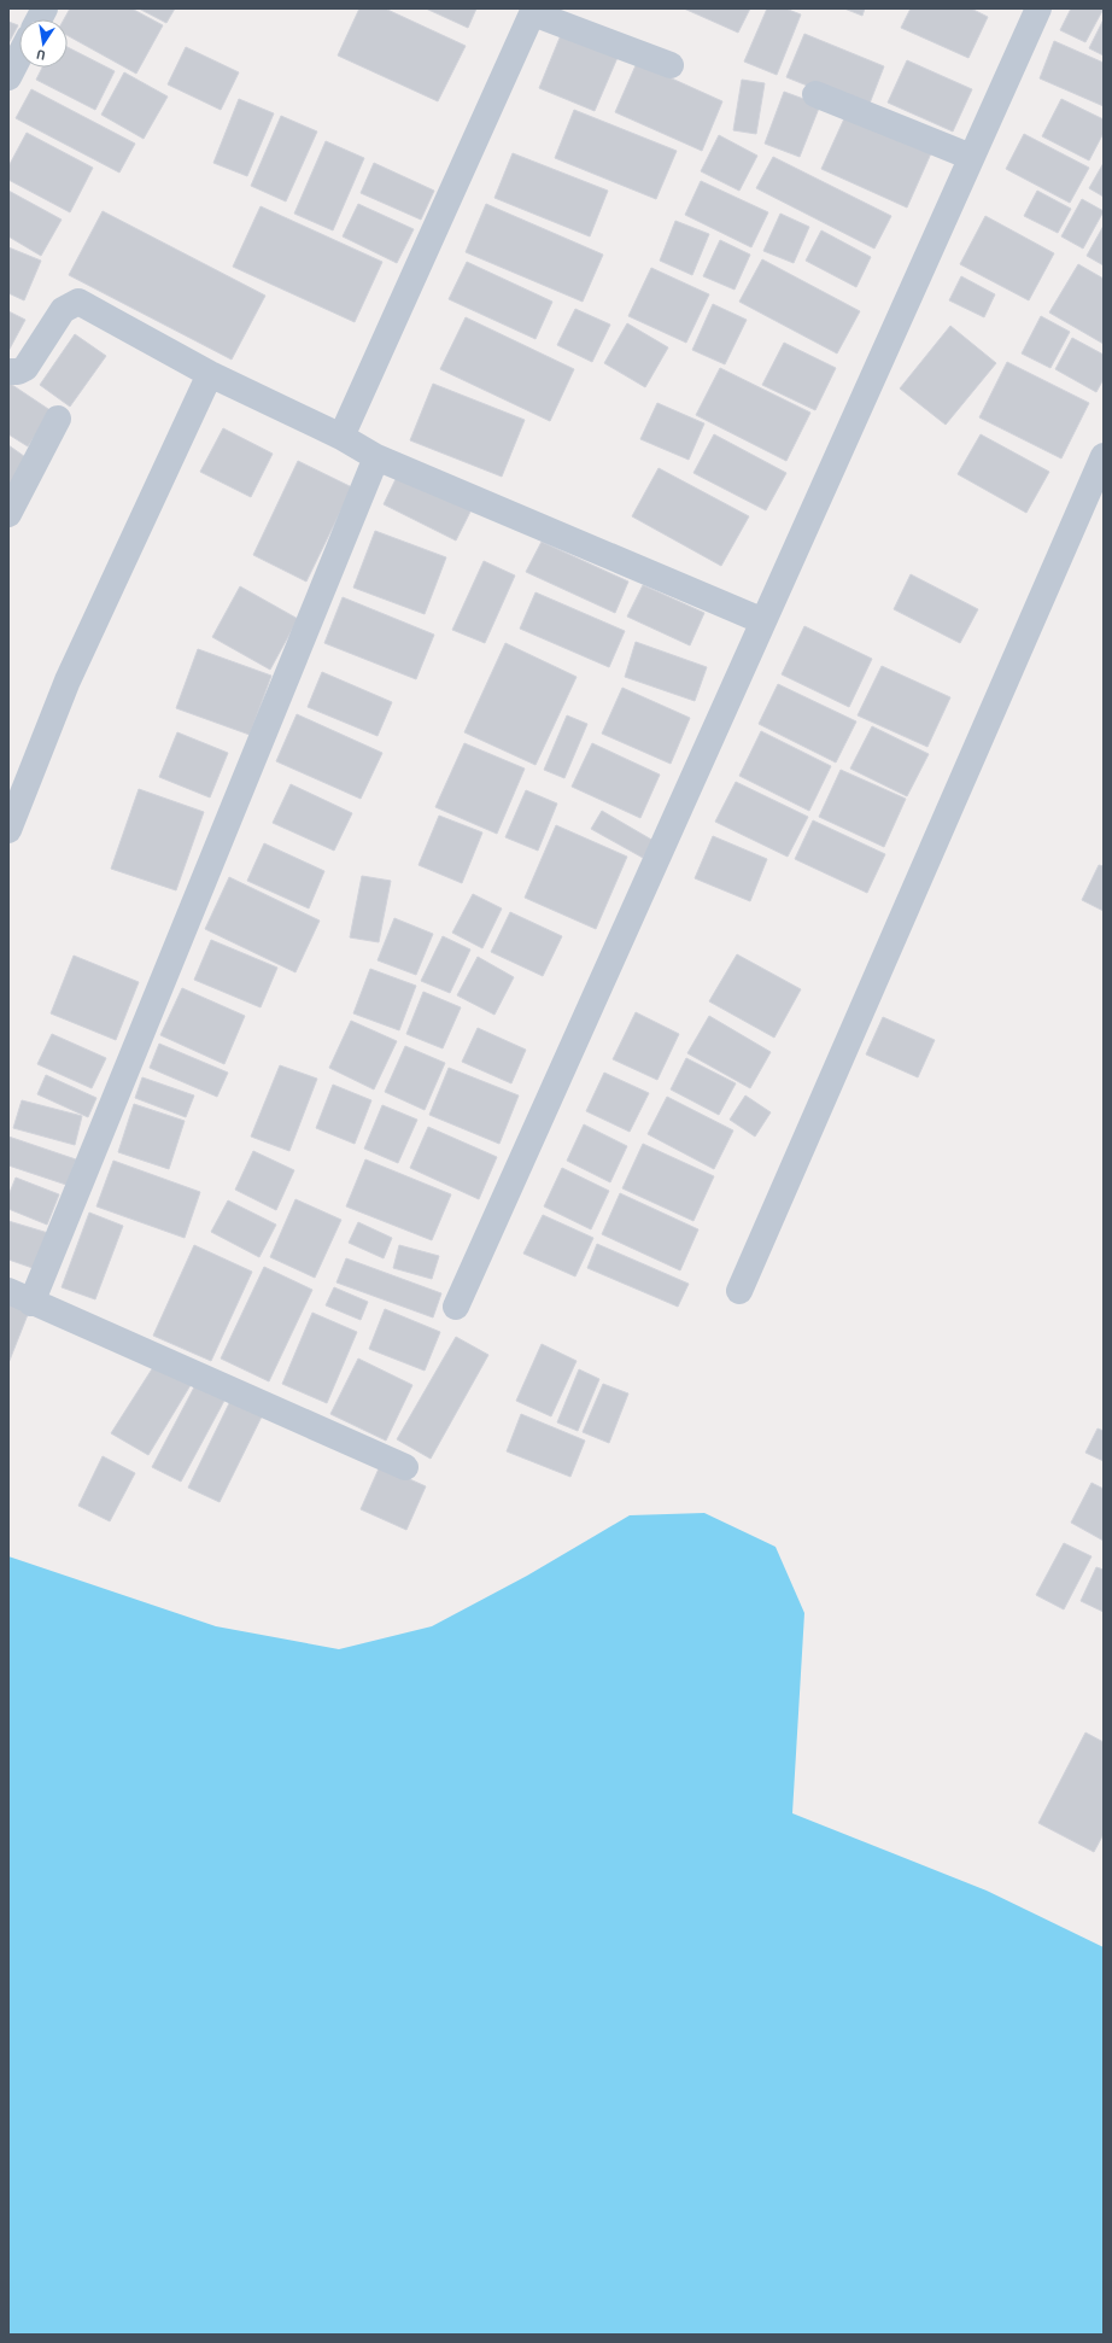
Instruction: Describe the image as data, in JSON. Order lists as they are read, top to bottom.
{
  "north": "bottom"
}
